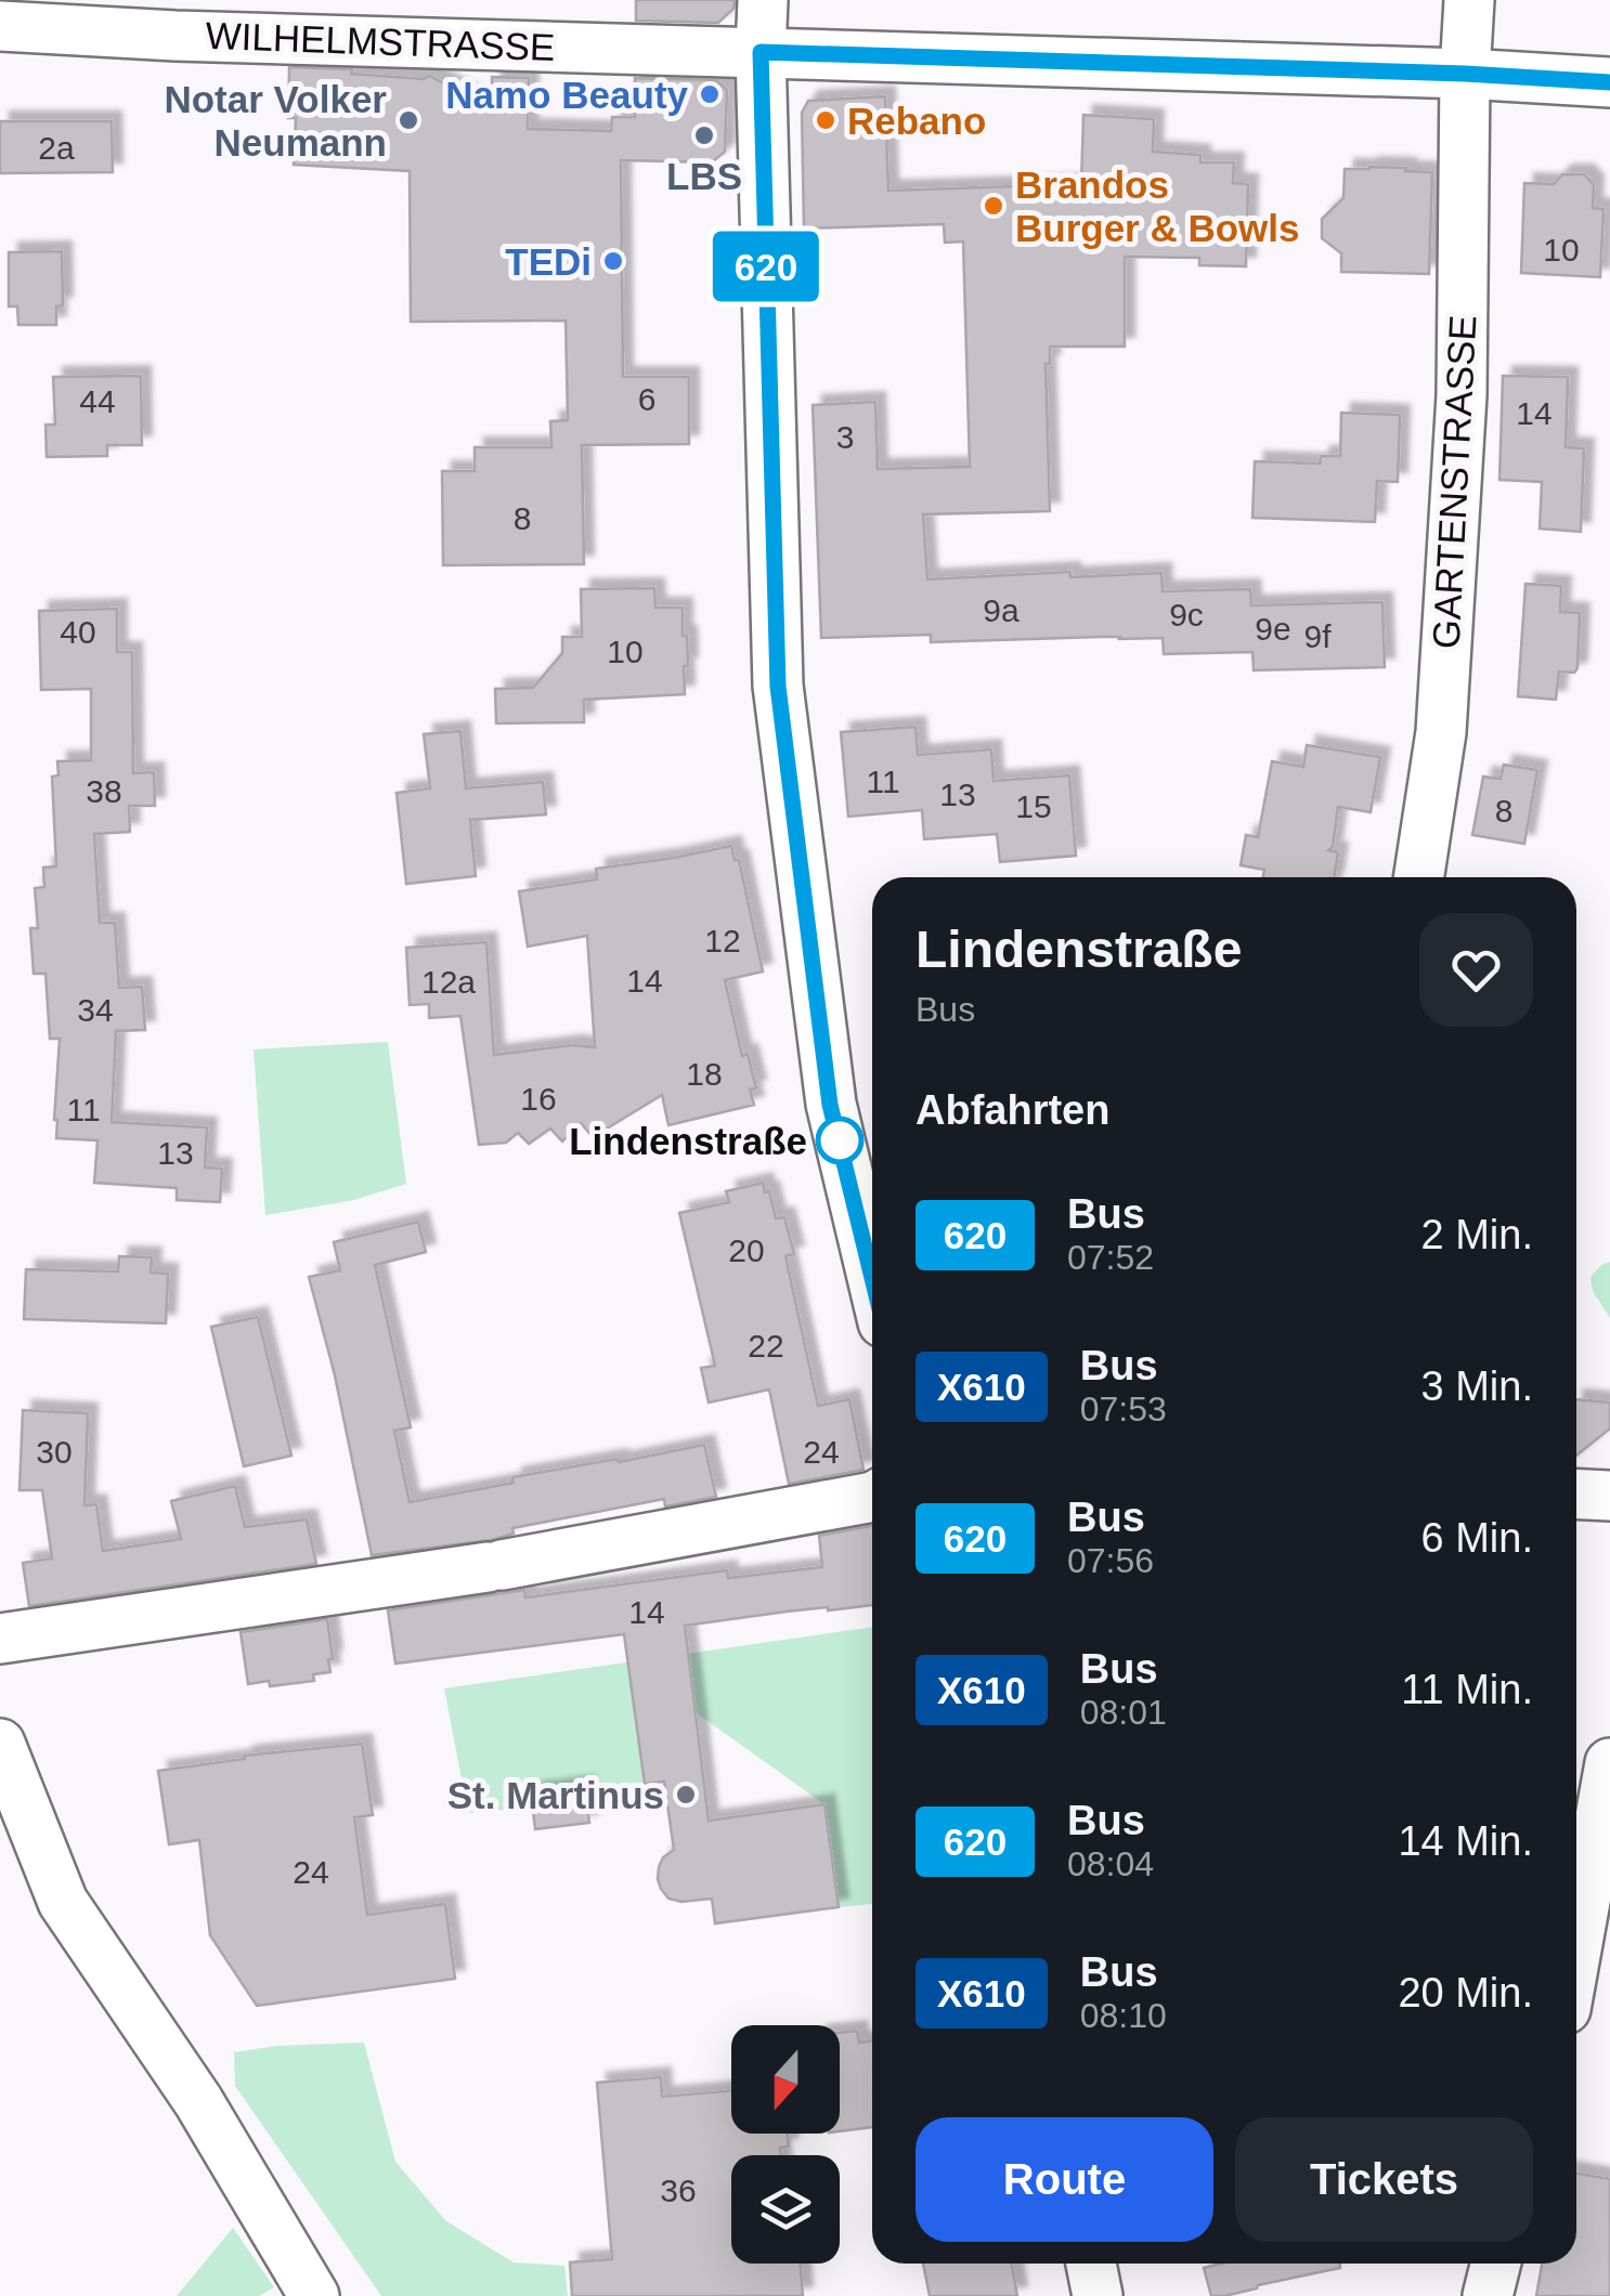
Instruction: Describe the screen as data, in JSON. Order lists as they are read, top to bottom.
{
  "streets": {
    "street": ["WILHELMSTRASSE", "GARTENSTRASSE"]
  },
  "crossings": [
    ["WILHELMSTRASSE", "GARTENSTRASSE"]
  ],
  "places": [
    "Namo Beauty",
    "Notar Volker Neumann",
    "Rebano",
    "LBS",
    "Brandos Burger & Bowls",
    "TEDi",
    "Lindenstraße",
    "St. Martinus"
  ],
  "lines": ["bus line 620"],
  "house_numbers": [
    "2a",
    "10",
    "6",
    "44",
    "14",
    "3",
    "8",
    "9a",
    "9c",
    "9e",
    "40",
    "9f",
    "10",
    "11",
    "38",
    "13",
    "15",
    "8",
    "12",
    "14",
    "12a",
    "34",
    "18",
    "16",
    "11",
    "13",
    "20",
    "22",
    "30",
    "24",
    "14",
    "24",
    "36"
  ],
  "north": "bottom",
  "page": {
    "on_map": "620",
    "heading": [
      ["Lindenstraße", "Bus"],
      "Abfahrten"
    ],
    "list": [
      {
        "mark": "620",
        "name": "Bus",
        "note": "07:52",
        "value": "2 Min."
      },
      {
        "mark": "X610",
        "name": "Bus",
        "note": "07:53",
        "value": "3 Min."
      },
      {
        "mark": "620",
        "name": "Bus",
        "note": "07:56",
        "value": "6 Min."
      },
      {
        "mark": "X610",
        "name": "Bus",
        "note": "08:01",
        "value": "11 Min."
      },
      {
        "mark": "620",
        "name": "Bus",
        "note": "08:04",
        "value": "14 Min."
      },
      {
        "mark": "X610",
        "name": "Bus",
        "note": "08:10",
        "value": "20 Min."
      }
    ],
    "buttons": ["Route", "Tickets"]
  }
}
